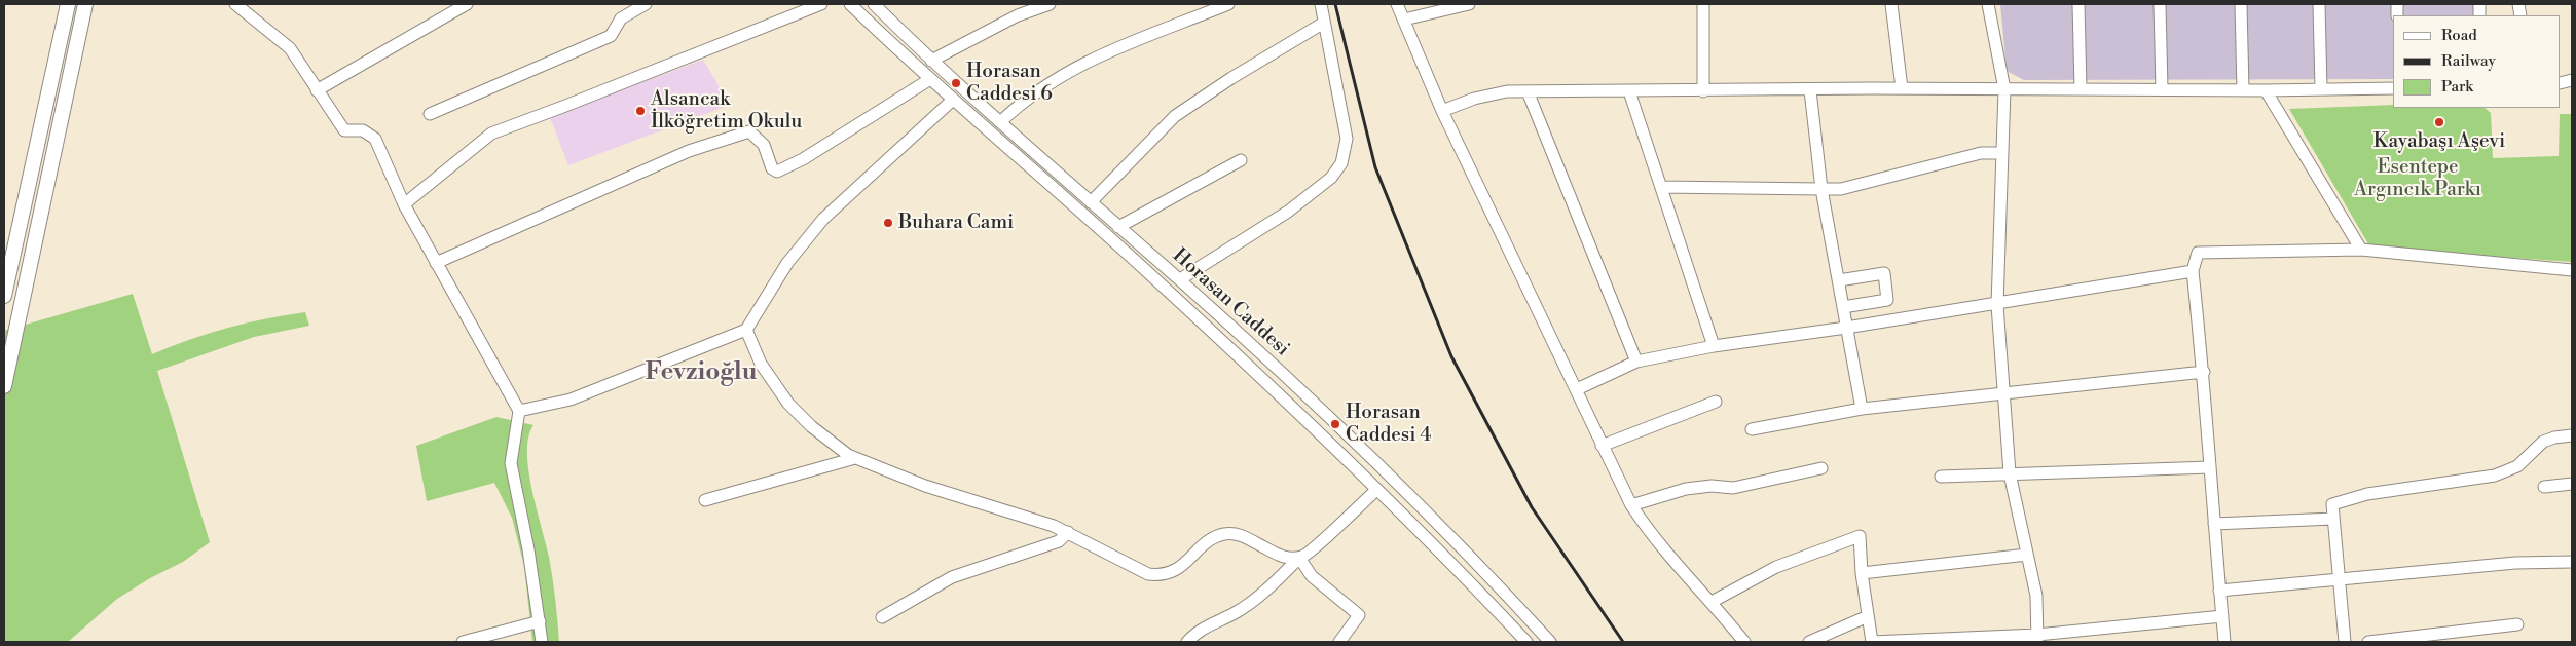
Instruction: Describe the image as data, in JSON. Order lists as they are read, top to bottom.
{
  "streets": {
    "street": ["Horasan Caddesi"]
  },
  "districts": ["Fevzioğlu"],
  "parks": ["Esentepe Argıncık Parkı"],
  "places": [
    "Horasan Caddesi 6",
    "Alsancak İlköğretim Okulu",
    "Kayabaşı Aşevi",
    "Buhara Cami",
    "Horasan Caddesi 4"
  ],
  "legend": ["Road", "Railway", "Park"]
}
